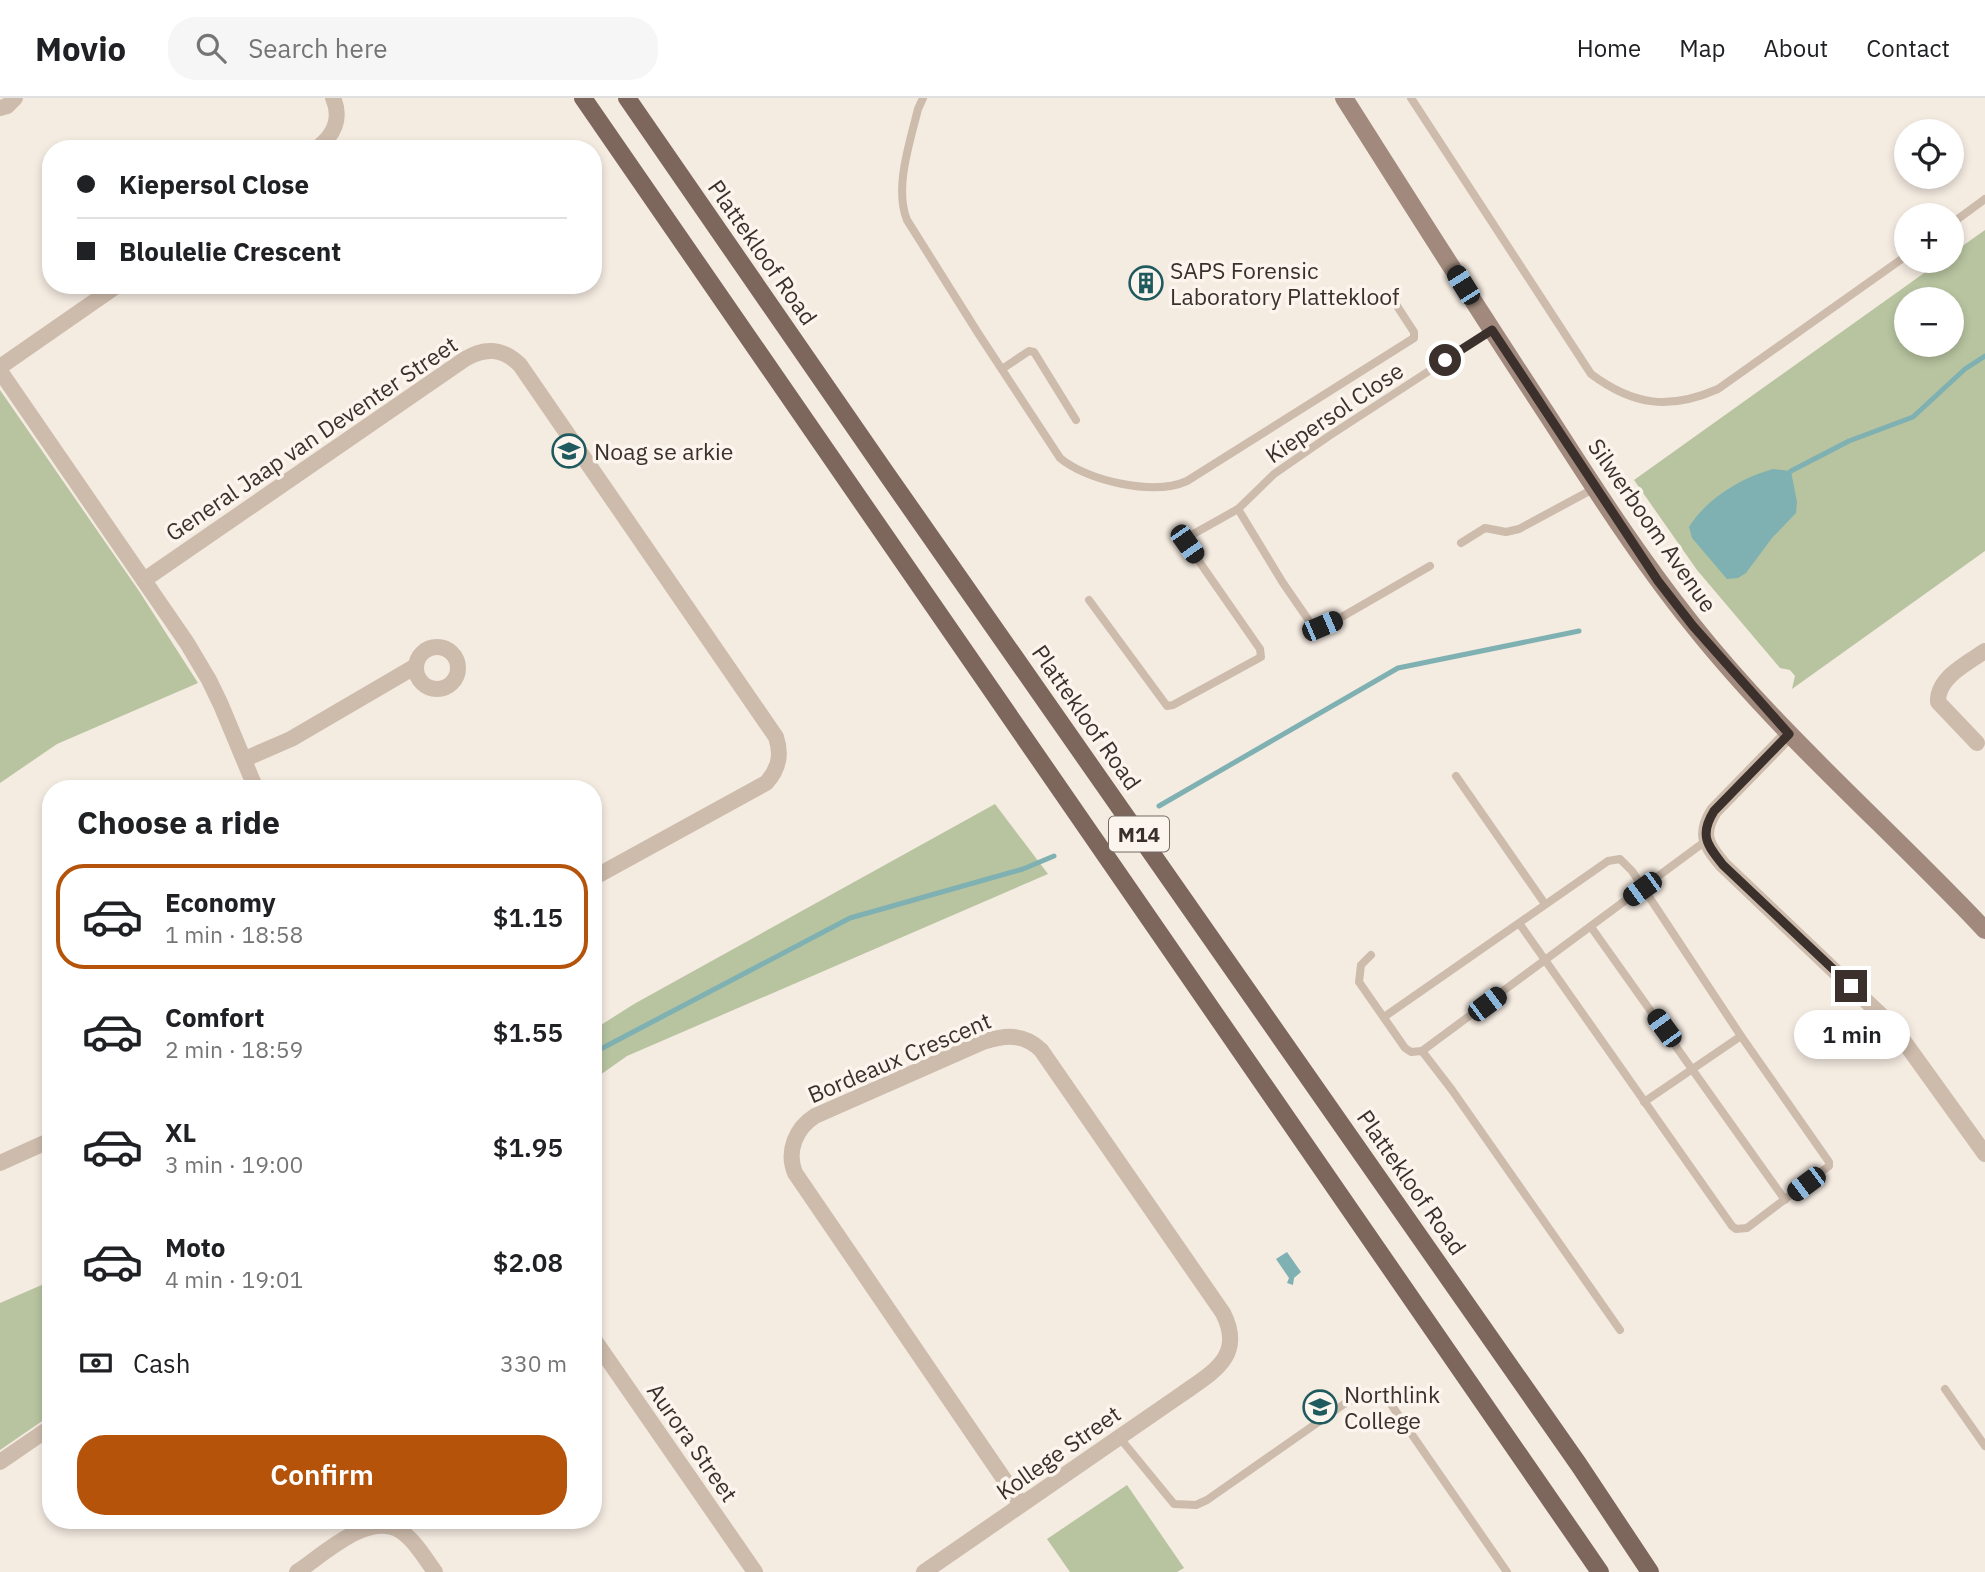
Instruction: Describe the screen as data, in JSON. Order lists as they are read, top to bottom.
{
  "streets": {
    "main road": ["Plattekloof Road", "M14"],
    "street": [
      "General Jaap van Deventer Street",
      "Silwerboom Avenue",
      "Bordeaux Crescent",
      "Aurora Street",
      "Kollege Street"
    ],
    "lane": ["Kiepersol Close"]
  },
  "crossings": [
    ["Kiepersol Close", "Silwerboom Avenue"],
    ["Bordeaux Crescent", "Kollege Street"]
  ],
  "places": {
    "building": ["SAPS Forensic Laboratory Plattekloof"],
    "school or university": ["Noag se arkie", "Northlink College"]
  },
  "page": {
    "header": "Movio",
    "search": "Search here",
    "nav": [
      "Home",
      "Map",
      "About",
      "Contact"
    ],
    "map_buttons": ["+", "−"],
    "banner": ["Kiepersol Close", "Bloulelie Crescent"],
    "heading": "Choose a ride",
    "list": [
      {
        "name": "Economy",
        "note": "1 min · 18:58",
        "value": "$1.15"
      },
      {
        "name": "Comfort",
        "note": "2 min · 18:59",
        "value": "$1.55"
      },
      {
        "name": "XL",
        "note": "3 min · 19:00",
        "value": "$1.95"
      },
      {
        "name": "Moto",
        "note": "4 min · 19:01",
        "value": "$2.08"
      }
    ],
    "bubble": "1 min",
    "pay": ["Cash", "330 m"],
    "buttons": "Confirm"
  }
}
